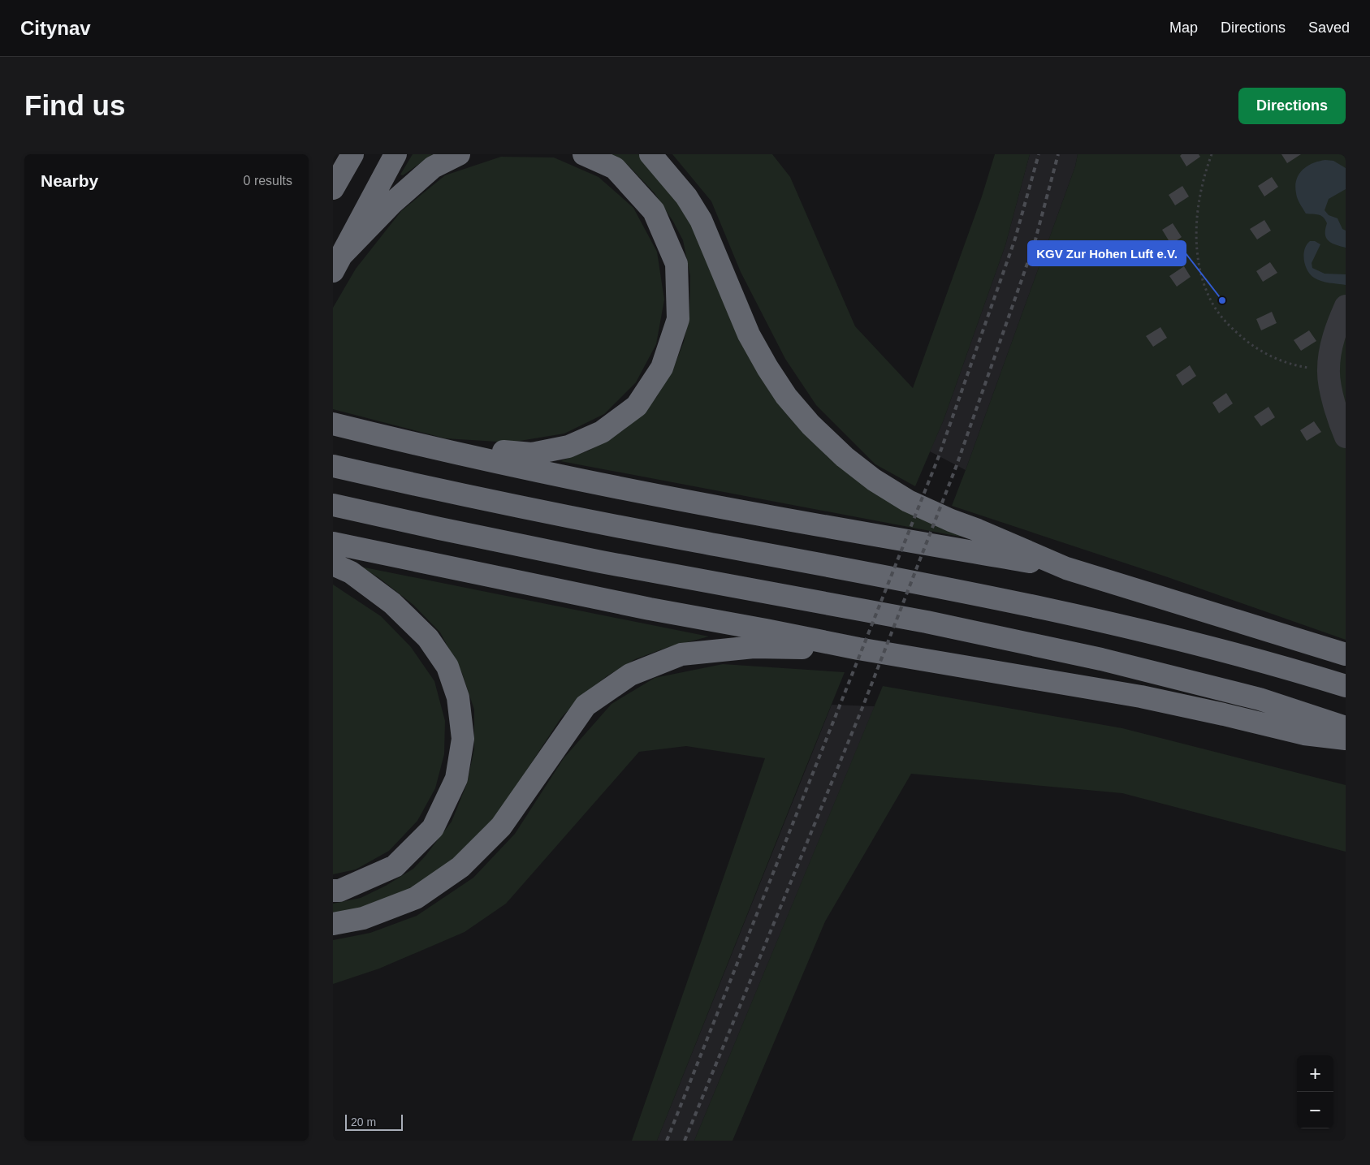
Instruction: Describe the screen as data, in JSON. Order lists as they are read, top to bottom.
{
  "places": ["KGV Zur Hohen Luft e.V."],
  "scale_bar": "20 m",
  "page": {
    "header": "Citynav",
    "nav": ["Map", "Directions", "Saved"],
    "buttons": "Directions",
    "title": "Find us",
    "heading": ["Nearby", "0 results"],
    "map_buttons": ["+", "−"],
    "scale": "20 m"
  }
}
